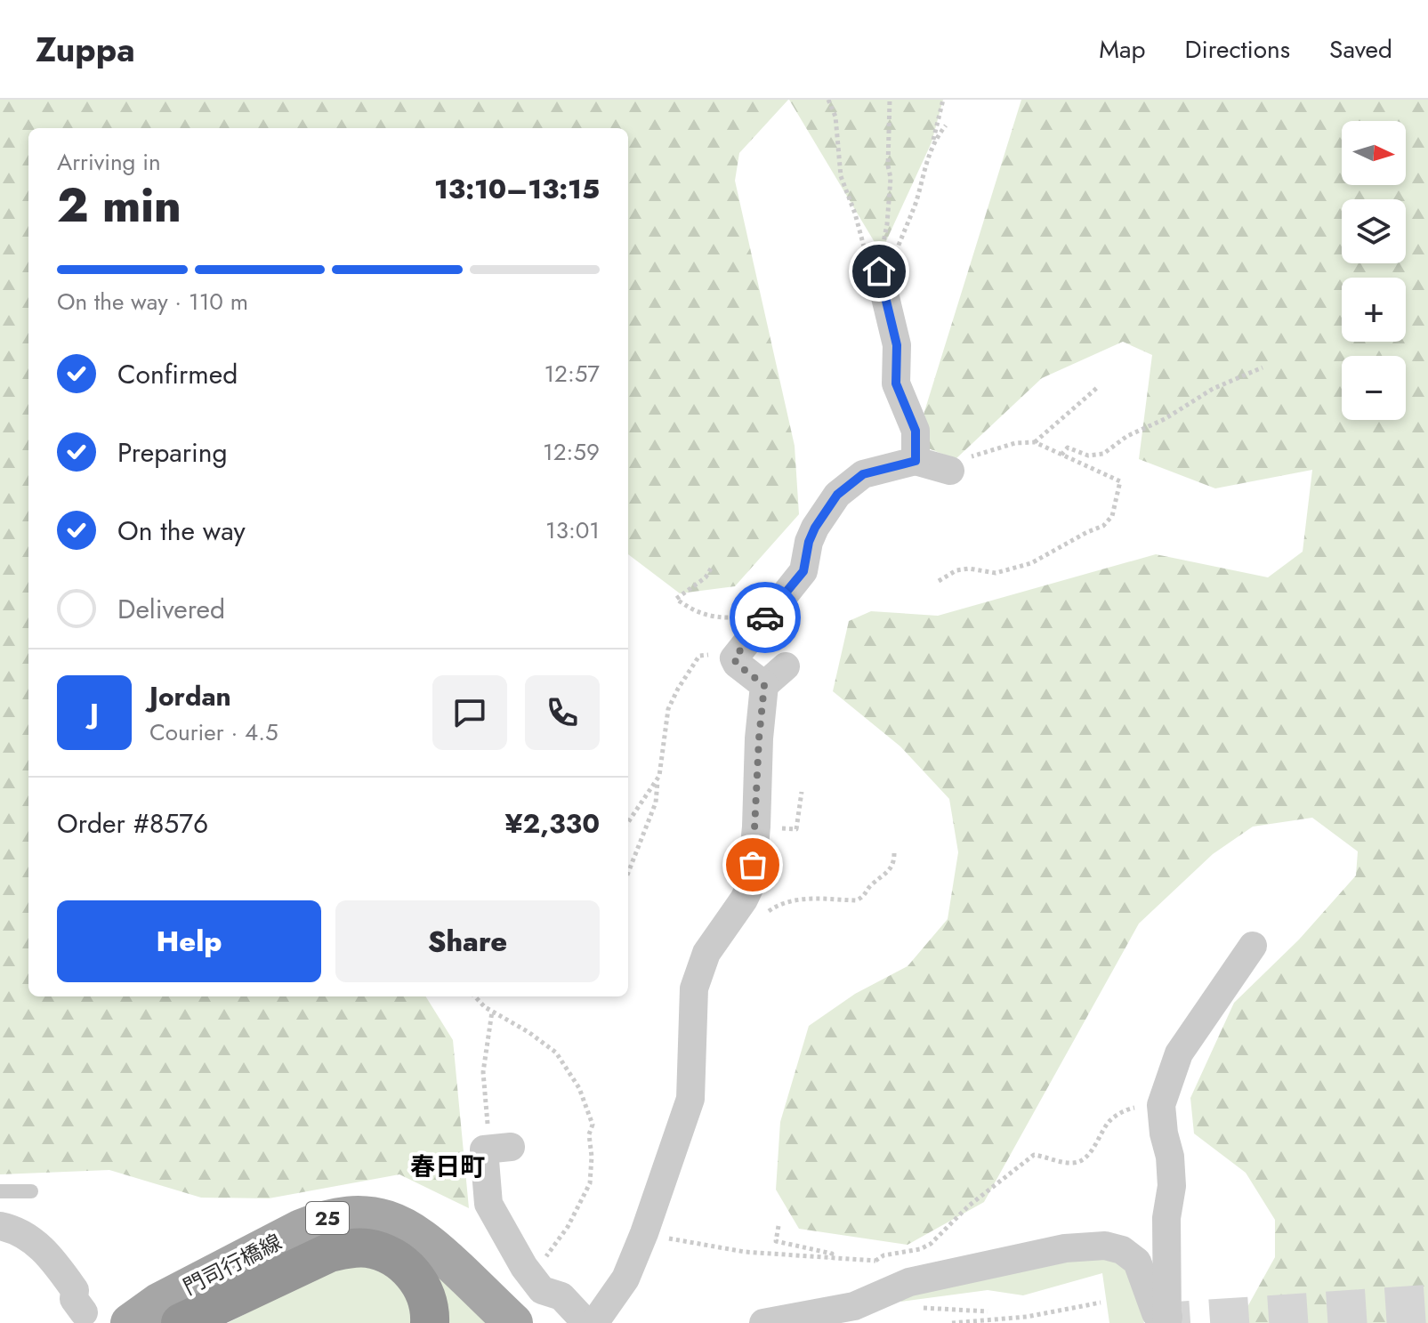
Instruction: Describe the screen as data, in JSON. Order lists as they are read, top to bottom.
{
  "streets": {
    "main road": ["25", "門司行橋線"]
  },
  "districts": ["春日町"],
  "north": "right",
  "page": {
    "header": "Zuppa",
    "nav": ["Map", "Directions", "Saved"],
    "map_buttons": ["+", "−"],
    "heading": ["2 min", "Arriving in", "13:10–13:15"],
    "panel": [
      "Jordan",
      "Courier · 4.5",
      "Order #8576",
      "¥2,330"
    ],
    "bar": "On the way · 110 m",
    "list": [
      ["Confirmed", "12:57"],
      ["Preparing", "12:59"],
      ["On the way", "13:01"],
      "Delivered"
    ],
    "round": "J",
    "buttons": ["Help", "Share"]
  }
}
